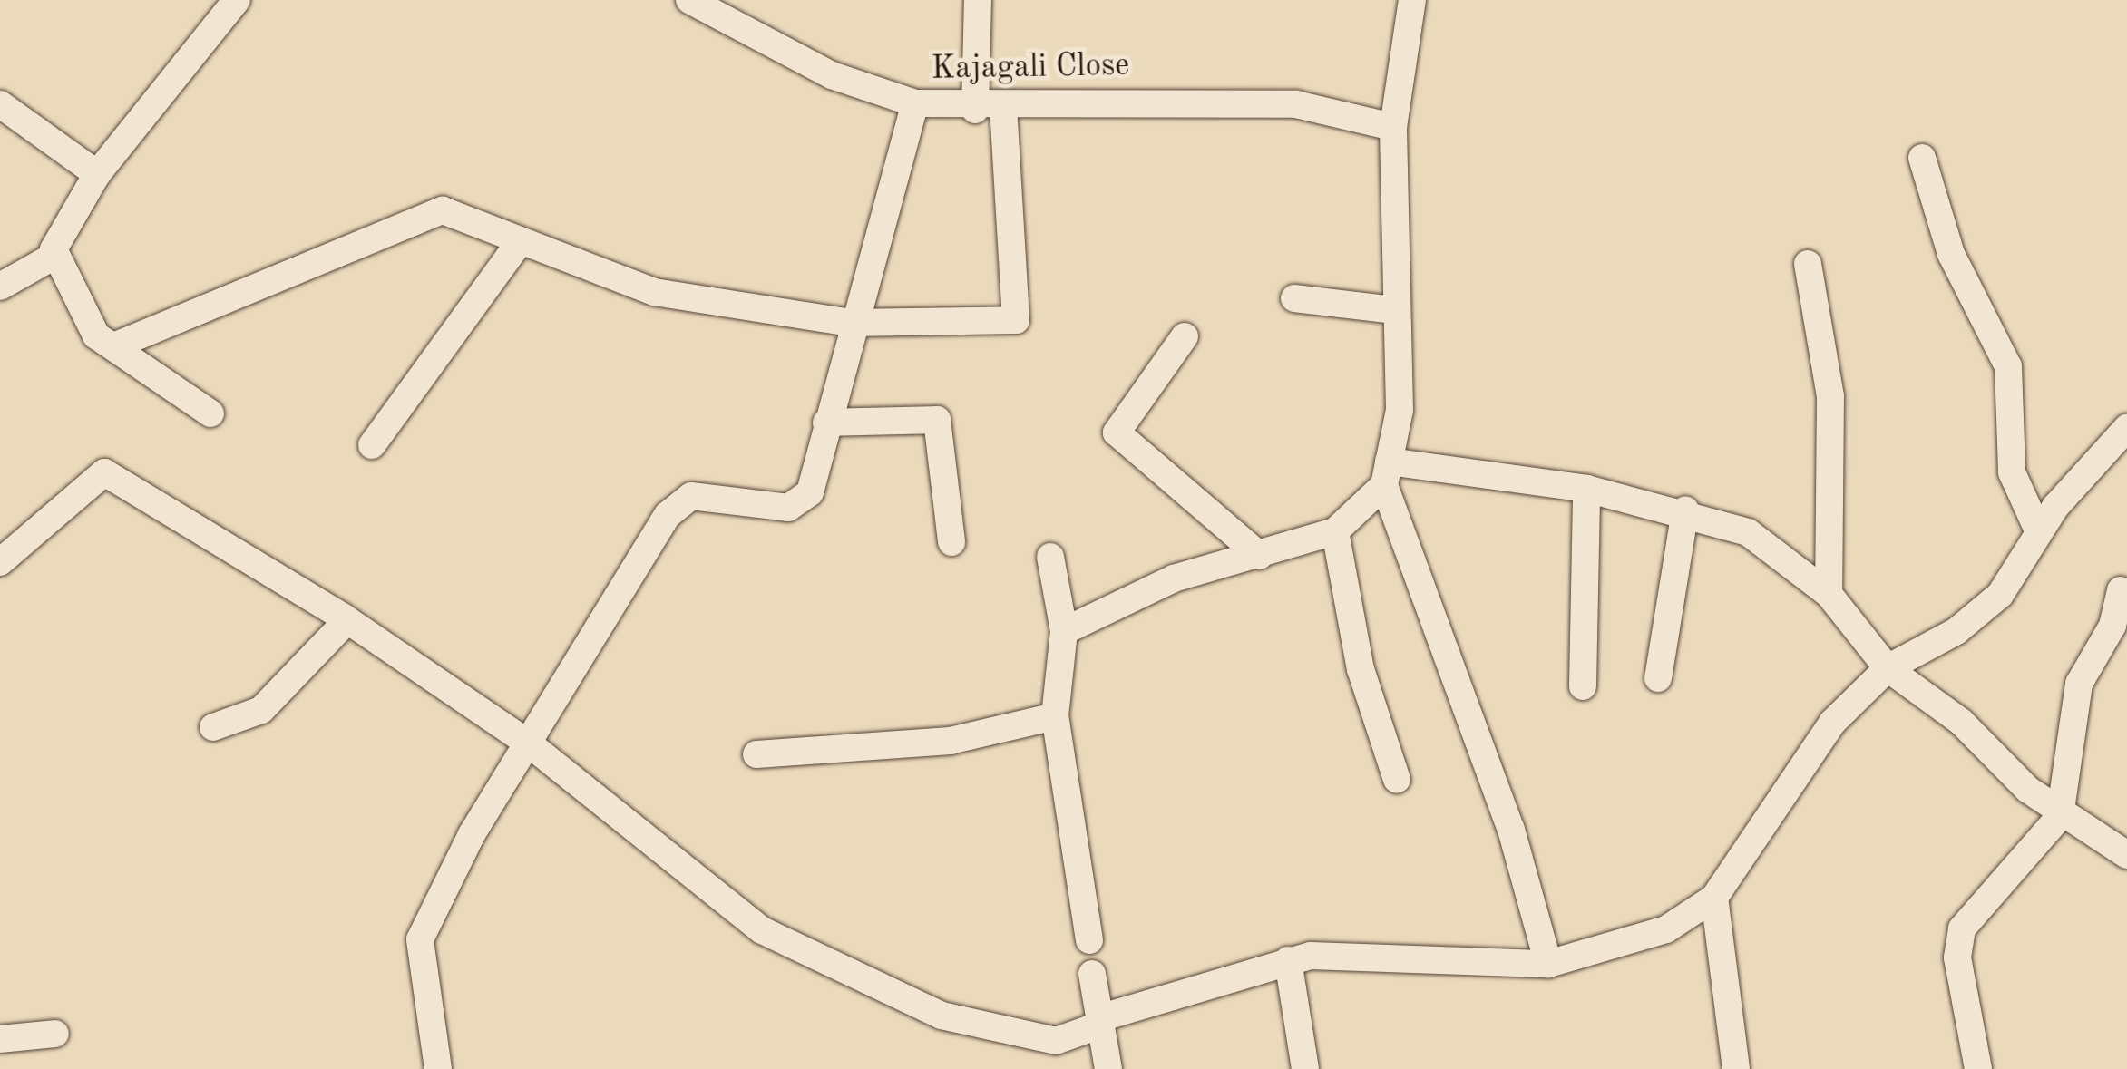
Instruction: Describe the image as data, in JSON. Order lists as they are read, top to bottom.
{
  "streets": {
    "street": ["Kajagali Close"]
  }
}
